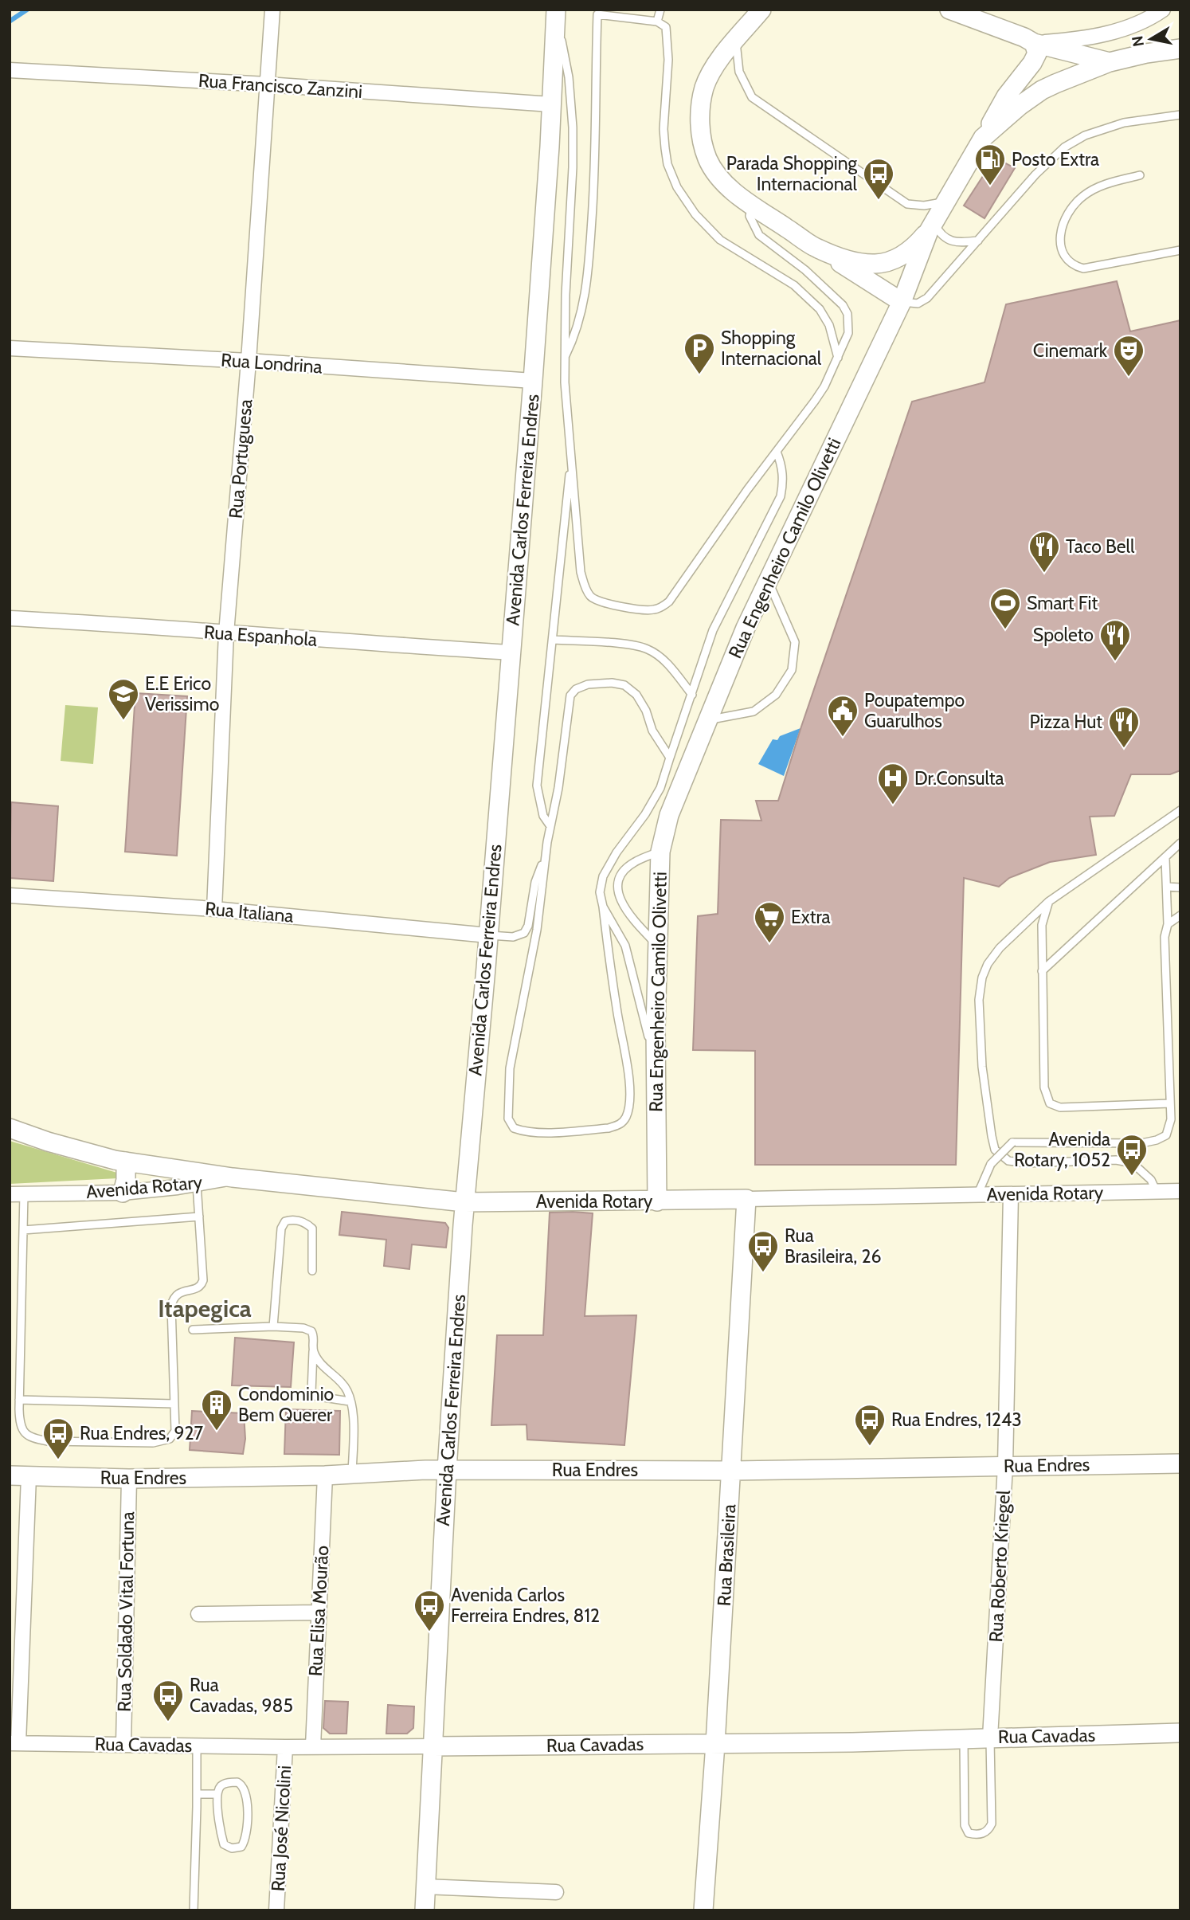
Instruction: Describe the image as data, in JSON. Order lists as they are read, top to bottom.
{
  "streets": {
    "street": [
      "Rua Francisco Zanzini",
      "Rua Londrina",
      "Rua Portuguesa",
      "Avenida Carlos Ferreira Endres",
      "Rua Engenheiro Camilo Olivetti",
      "Rua Espanhola",
      "Rua Italiana",
      "Avenida Rotary",
      "Rua Endres",
      "Rua Brasileira",
      "Rua Roberto Kriegel",
      "Rua Elisa Mourão",
      "Rua Soldado Vital Fortuna",
      "Rua Cavadas",
      "Rua José Nicolini"
    ]
  },
  "crossings": [
    ["Rua Francisco Zanzini", "Rua Portuguesa"],
    ["Rua Francisco Zanzini", "Avenida Carlos Ferreira Endres"],
    ["Rua Londrina", "Rua Portuguesa"],
    ["Rua Londrina", "Avenida Carlos Ferreira Endres"],
    ["Rua Portuguesa", "Rua Espanhola"],
    ["Rua Portuguesa", "Rua Italiana"],
    ["Avenida Carlos Ferreira Endres", "Rua Espanhola"],
    ["Avenida Carlos Ferreira Endres", "Rua Italiana"],
    ["Avenida Carlos Ferreira Endres", "Avenida Rotary"],
    ["Avenida Carlos Ferreira Endres", "Rua Endres"],
    ["Avenida Carlos Ferreira Endres", "Rua Cavadas"],
    ["Rua Engenheiro Camilo Olivetti", "Avenida Rotary"],
    ["Avenida Rotary", "Rua Brasileira"],
    ["Avenida Rotary", "Rua Roberto Kriegel"],
    ["Rua Endres", "Rua Brasileira"],
    ["Rua Endres", "Rua Roberto Kriegel"],
    ["Rua Endres", "Rua Elisa Mourão"],
    ["Rua Endres", "Rua Soldado Vital Fortuna"],
    ["Rua Brasileira", "Rua Cavadas"],
    ["Rua Roberto Kriegel", "Rua Cavadas"],
    ["Rua Elisa Mourão", "Rua Cavadas"],
    ["Rua Soldado Vital Fortuna", "Rua Cavadas"],
    ["Rua Cavadas", "Rua José Nicolini"]
  ],
  "districts": ["Itapegica"],
  "places": {
    "fuel station": ["Posto Extra"],
    "bus stop": [
      "Parada Shopping Internacional",
      "Avenida Rotary, 1052",
      "Rua Brasileira, 26",
      "Rua Endres, 1243",
      "Rua Endres, 927",
      "Avenida Carlos Ferreira Endres, 812",
      "Rua Cavadas, 985"
    ],
    "parking": ["Shopping Internacional"],
    "theatre": ["Cinemark"],
    "restaurant": ["Taco Bell", "Spoleto", "Pizza Hut"],
    "sports": ["Smart Fit"],
    "school or university": ["E.E Erico Verissimo"],
    "public building": ["Poupatempo Guarulhos"],
    "hospital": ["Dr.Consulta"],
    "supermarket": ["Extra"],
    "building": ["Condominio Bem Querer"]
  },
  "north": "left"
}
